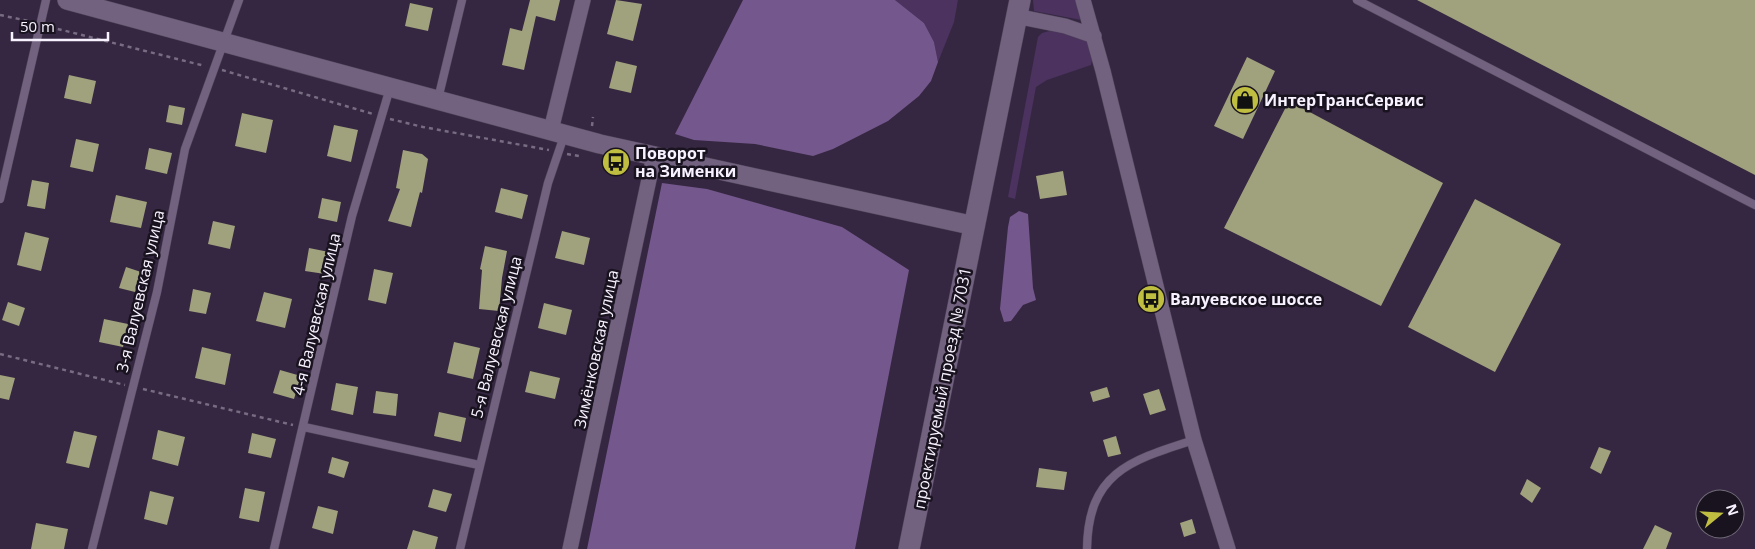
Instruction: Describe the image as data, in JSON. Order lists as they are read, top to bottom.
{
  "streets": {
    "main road": ["проектируемый проезд № 7031"],
    "street": ["Зимёнковская улица"],
    "lane": ["3-я Валуевская улица", "4-я Валуевская улица", "5-я Валуевская улица"]
  },
  "places": {
    "shop": ["ИнтерТрансСервис"],
    "bus stop": ["Поворот на Зименки", "Валуевское шоссе"]
  },
  "scale_bar": "50 m",
  "north": "right"
}
